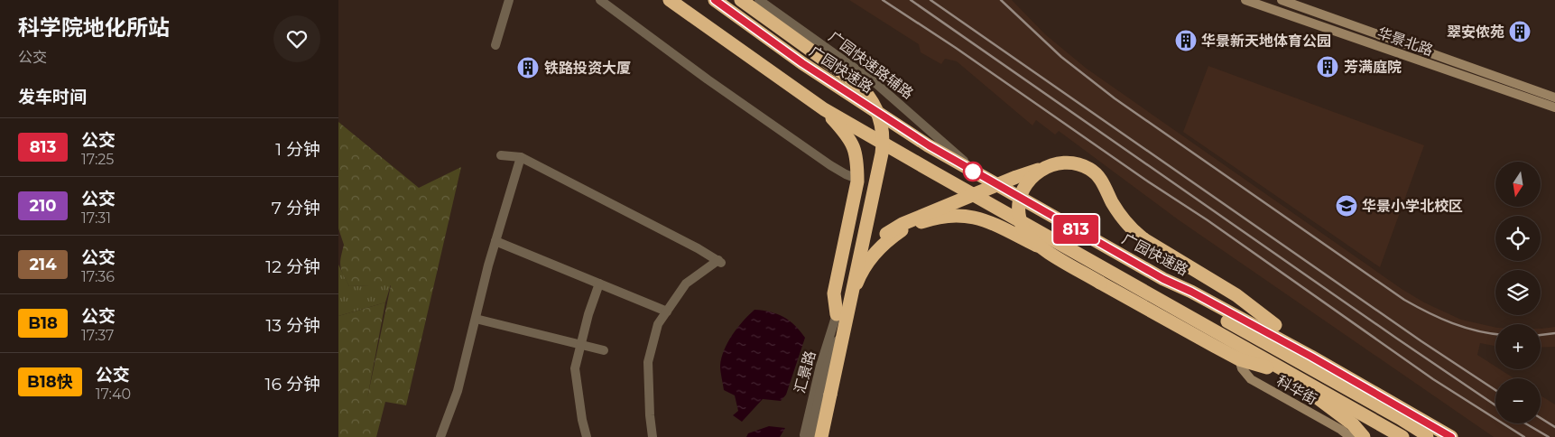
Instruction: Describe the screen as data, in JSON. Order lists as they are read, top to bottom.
{
  "streets": {
    "highway": ["广园快速路"],
    "street": [
      "华景北路",
      "广园快速路辅路",
      "汇景路",
      "科华街"
    ]
  },
  "crossings": [
    ["广园快速路辅路", "广园快速路"]
  ],
  "places": {
    "building": [
      "翠安侬苑",
      "华景新天地体育公园",
      "芳满庭院",
      "铁路投资大厦"
    ],
    "school or university": ["华景小学北校区"]
  },
  "lines": ["bus line 813"],
  "north": "bottom",
  "page": {
    "heading": [
      ["科学院地化所站", "公交"],
      "发车时间"
    ],
    "on_map": "813",
    "list": [
      {
        "mark": "813",
        "name": "公交",
        "note": "17:25",
        "value": "1 分钟"
      },
      {
        "mark": "210",
        "name": "公交",
        "note": "17:31",
        "value": "7 分钟"
      },
      {
        "mark": "214",
        "name": "公交",
        "note": "17:36",
        "value": "12 分钟"
      },
      {
        "mark": "B18",
        "name": "公交",
        "note": "17:37",
        "value": "13 分钟"
      },
      {
        "mark": "B18快",
        "name": "公交",
        "note": "17:40",
        "value": "16 分钟"
      }
    ],
    "map_buttons": ["+", "−"]
  }
}
